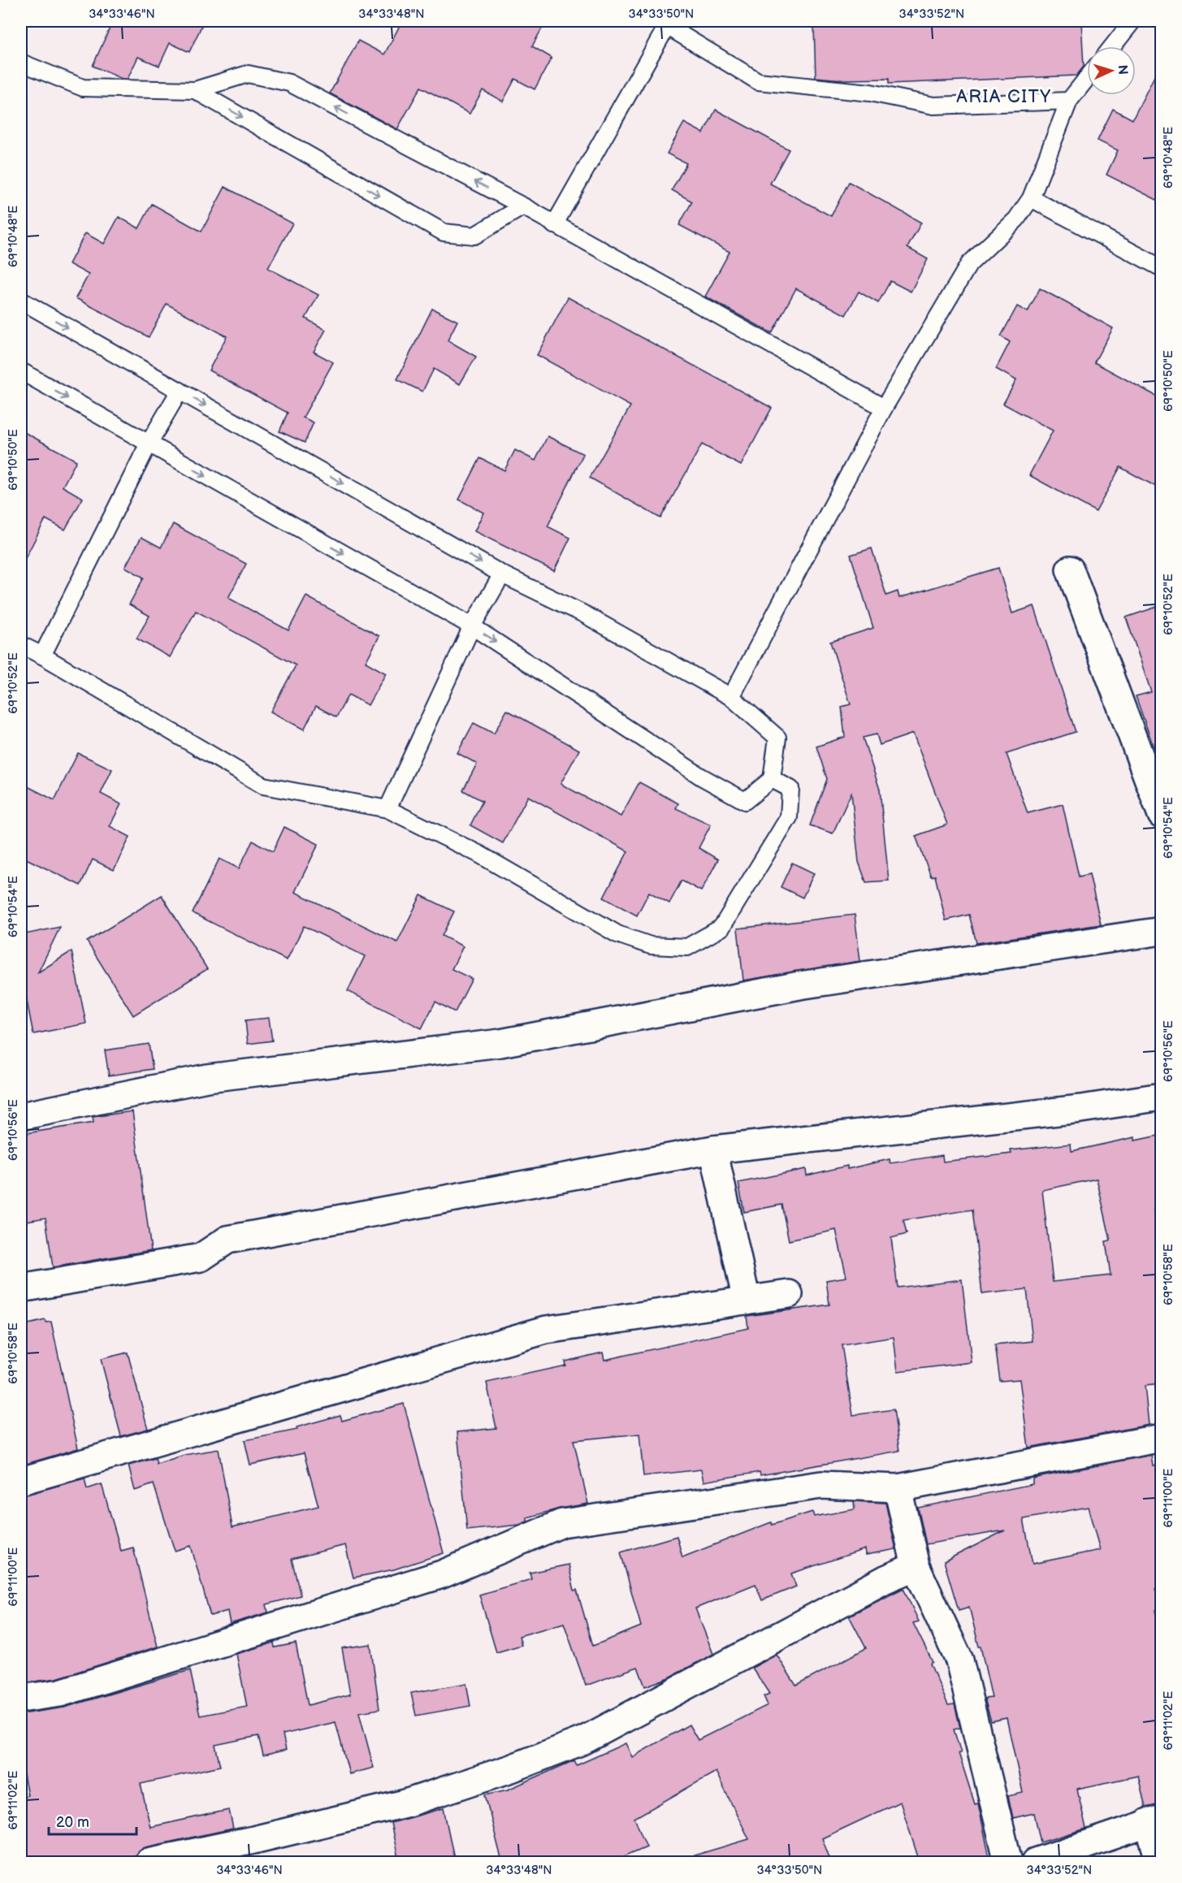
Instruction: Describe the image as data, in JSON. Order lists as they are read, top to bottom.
{
  "districts": ["ARIA CITY"],
  "scale_bar": "20 m",
  "north": "right",
  "coordinates": [
    "34°33'46\"N",
    "34°33'48\"N",
    "34°33'50\"N",
    "34°33'52\"N",
    "69°10'48\"E",
    "69°10'50\"E",
    "69°10'52\"E",
    "69°10'54\"E",
    "69°10'56\"E",
    "69°10'58\"E",
    "69°11'00\"E",
    "69°11'02\"E"
  ]
}
